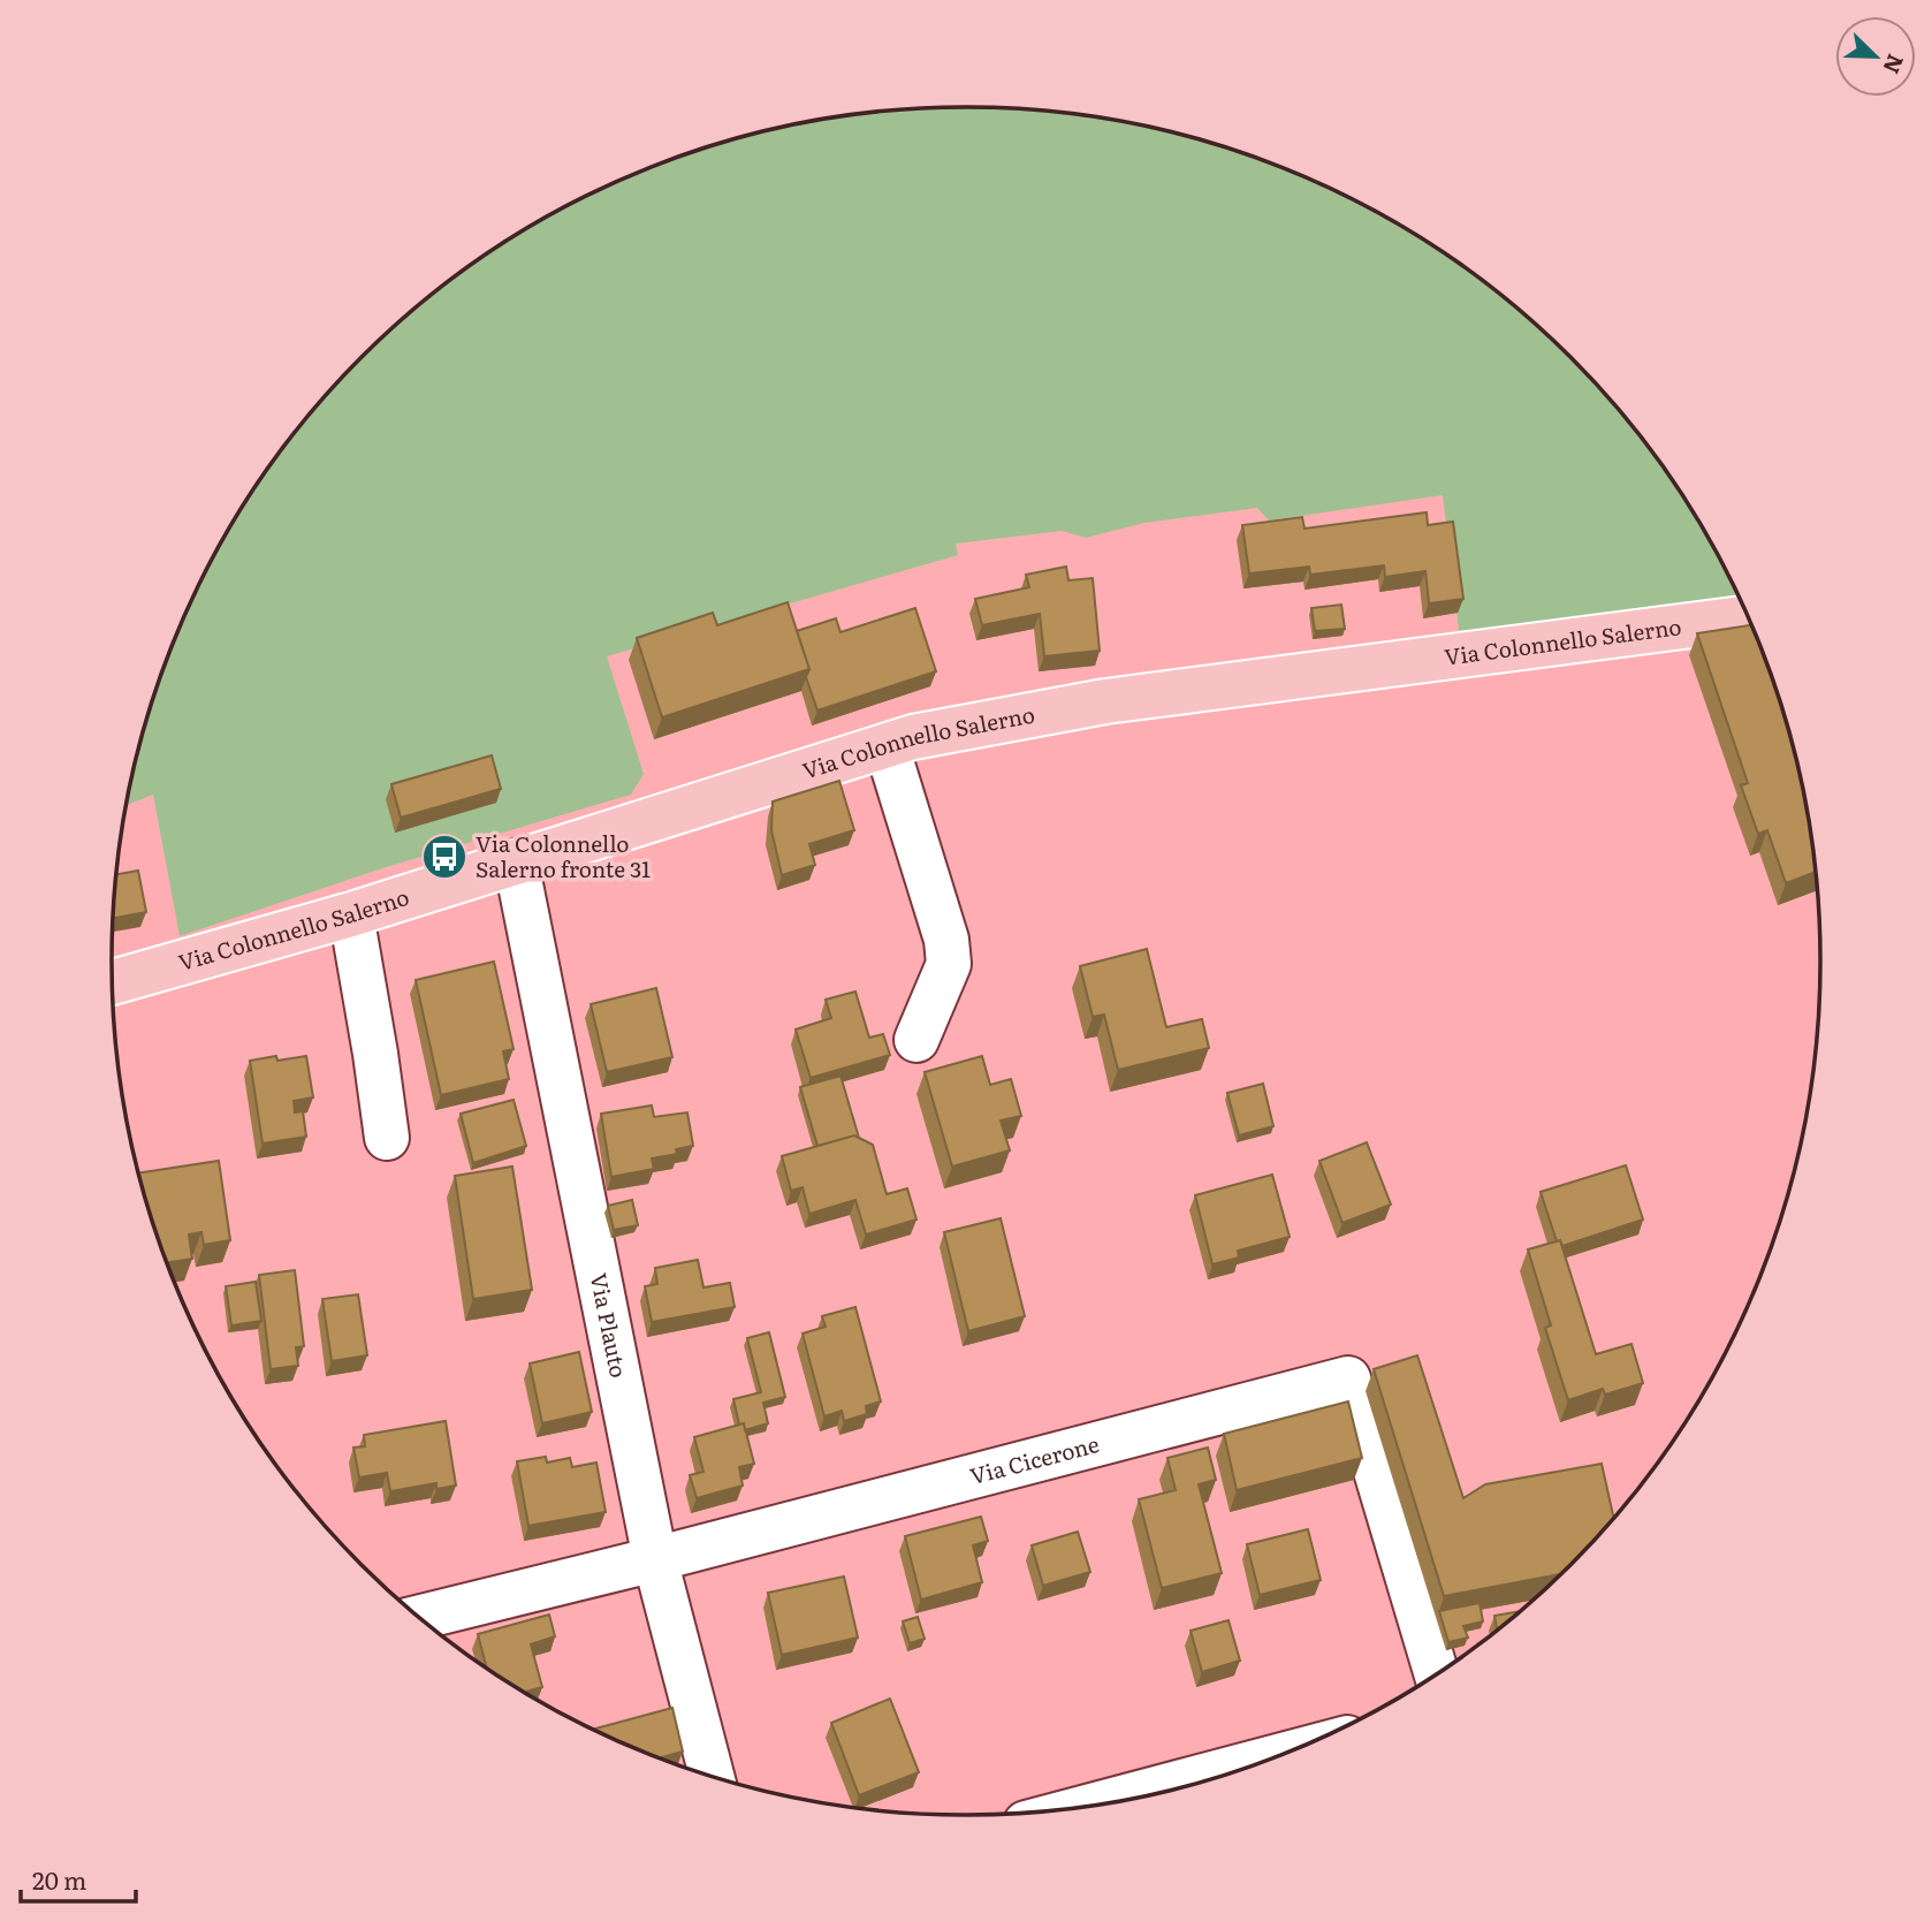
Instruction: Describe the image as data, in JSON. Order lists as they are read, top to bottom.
{
  "streets": {
    "main road": ["Via Colonnello Salerno"],
    "street": ["Via Plauto", "Via Cicerone"]
  },
  "crossings": [
    ["Via Colonnello Salerno", "Via Plauto"],
    ["Via Plauto", "Via Cicerone"]
  ],
  "places": {
    "bus stop": ["Via Colonnello Salerno fronte 31"]
  },
  "scale_bar": "20 m",
  "north": "bottom right"
}
